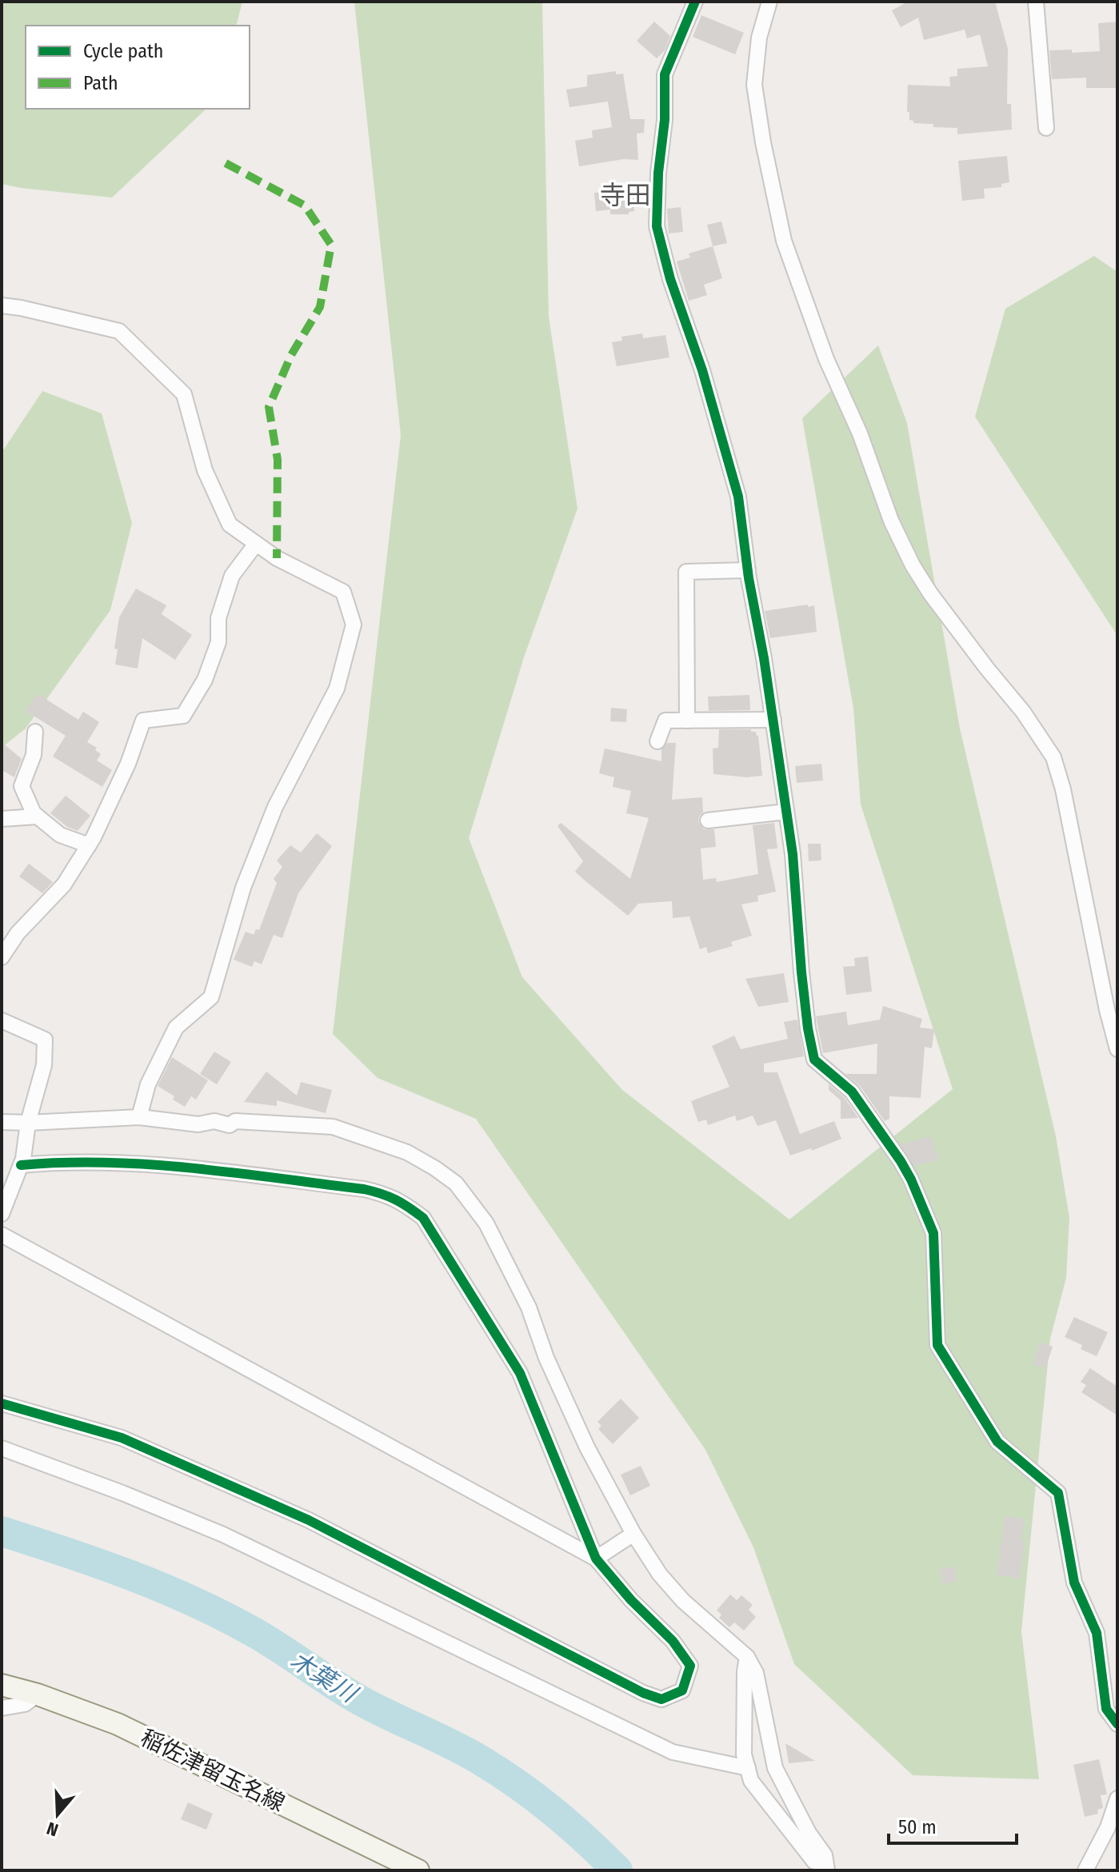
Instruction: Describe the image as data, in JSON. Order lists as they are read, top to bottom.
{
  "streets": {
    "main road": ["稲佐津留玉名線"]
  },
  "districts": ["寺田"],
  "water": ["木葉川"],
  "legend": ["Cycle path", "Path"],
  "scale_bar": "50 m",
  "north": "bottom"
}
